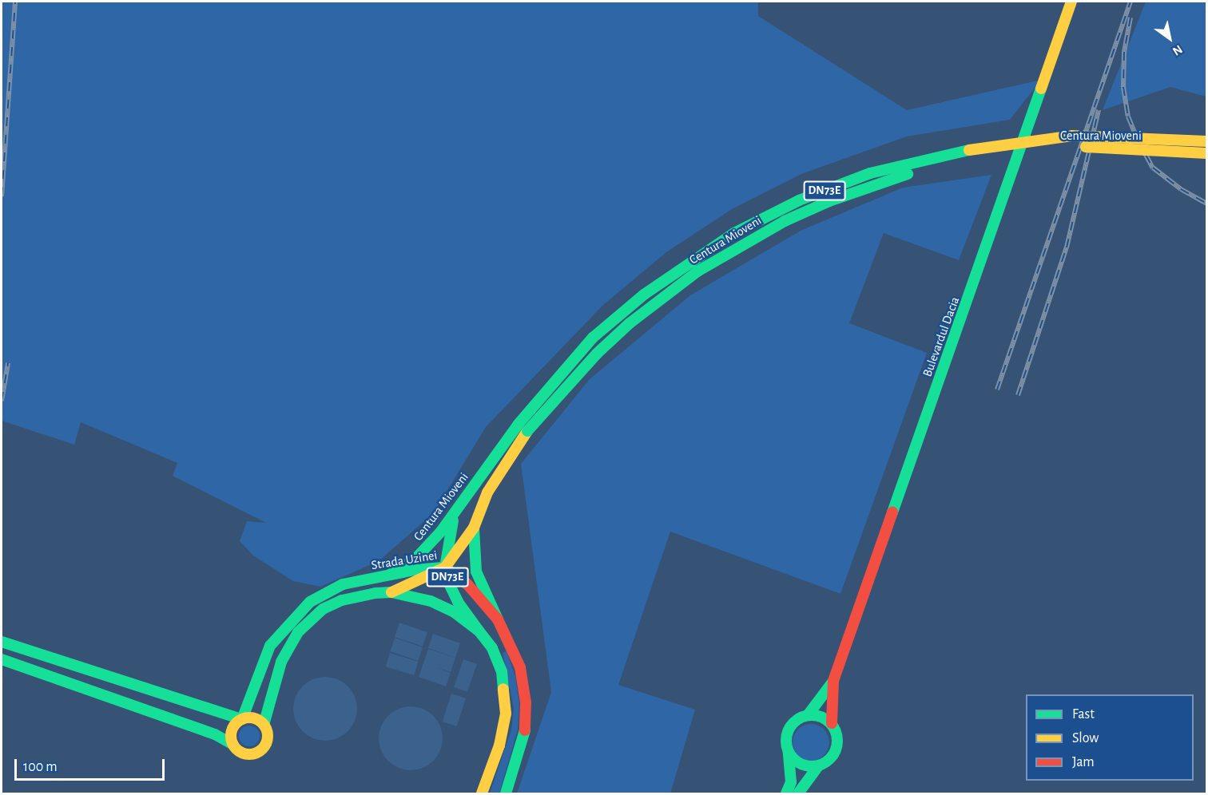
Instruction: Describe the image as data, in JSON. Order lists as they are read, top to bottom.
{
  "streets": {
    "main road": [
      "Centura Mioveni",
      "DN73E",
      "Bulevardul Dacia",
      "Strada Uzinei"
    ]
  },
  "crossings": [
    ["Centura Mioveni", "DN73E"],
    ["Centura Mioveni", "Strada Uzinei"],
    ["DN73E", "Strada Uzinei"]
  ],
  "legend": ["Fast", "Slow", "Jam"],
  "scale_bar": "100 m",
  "north": "bottom right"
}
